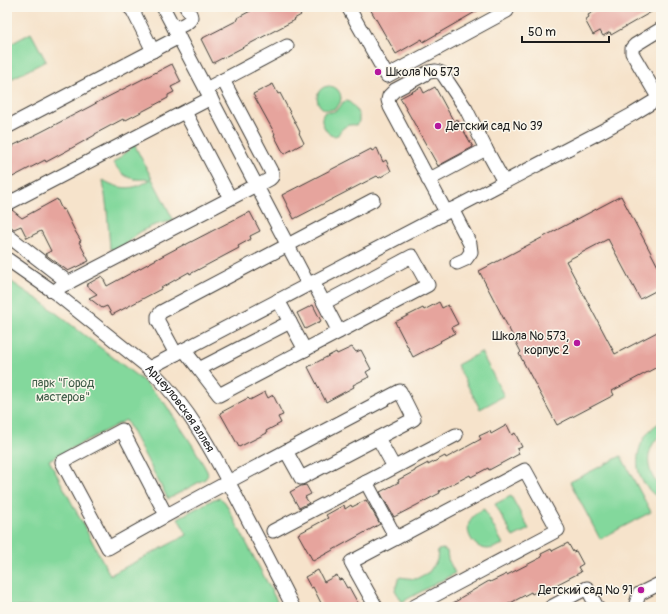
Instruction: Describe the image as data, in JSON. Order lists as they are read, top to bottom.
{
  "streets": {
    "street": ["Арцеуловская аллея"]
  },
  "parks": ["парк \"Город мастеров\""],
  "places": [
    "Школа № 573",
    "Детский сад № 39",
    "Школа № 573, корпус 2",
    "Детский сад № 91"
  ],
  "scale_bar": "50 m"
}
